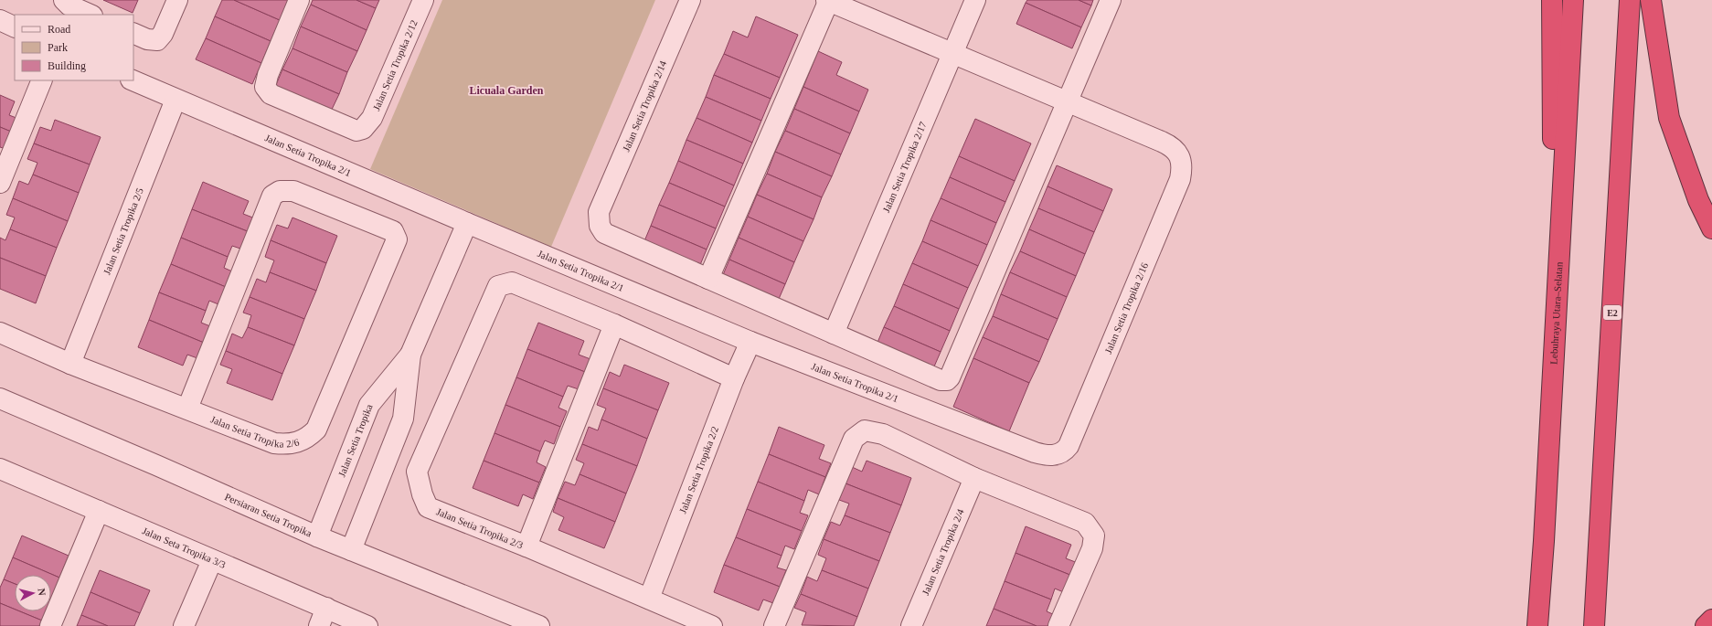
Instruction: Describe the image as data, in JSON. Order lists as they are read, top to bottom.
{
  "streets": {
    "highway": ["E2", "Lebuhraya Utara–Selatan"],
    "street": [
      "Jalan Setia Tropika 2/12",
      "Jalan Setia Tropika 2/14",
      "Jalan Setia Tropika 2/1",
      "Jalan Setia Tropika 2/17",
      "Jalan Setia Tropika 2/5",
      "Jalan Setia Tropika 2/16",
      "Jalan Setia Tropika 2/6",
      "Jalan Setia Tropika",
      "Jalan Setia Tropika 2/2",
      "Persiaran Setia Tropika",
      "Jalan Setia Tropika 2/3",
      "Jalan Seta Tropika 3/3",
      "Jalan Setia Tropika 2/4"
    ]
  },
  "crossings": [
    ["Jalan Setia Tropika 2/1", "Jalan Setia Tropika 2/5"],
    ["Jalan Setia Tropika 2/1", "Jalan Setia Tropika 2/16"],
    ["Jalan Setia Tropika 2/1", "Jalan Setia Tropika"],
    ["Jalan Setia Tropika 2/1", "Jalan Setia Tropika 2/2"],
    ["Jalan Setia Tropika 2/17", "Jalan Setia Tropika 2/16"],
    ["Jalan Setia Tropika 2/5", "Jalan Setia Tropika 2/6"],
    ["Jalan Setia Tropika", "Persiaran Setia Tropika"],
    ["Jalan Setia Tropika 2/2", "Jalan Setia Tropika 2/3"]
  ],
  "districts": ["Licuala Garden"],
  "legend": ["Road", "Park", "Building"],
  "north": "right"
}
